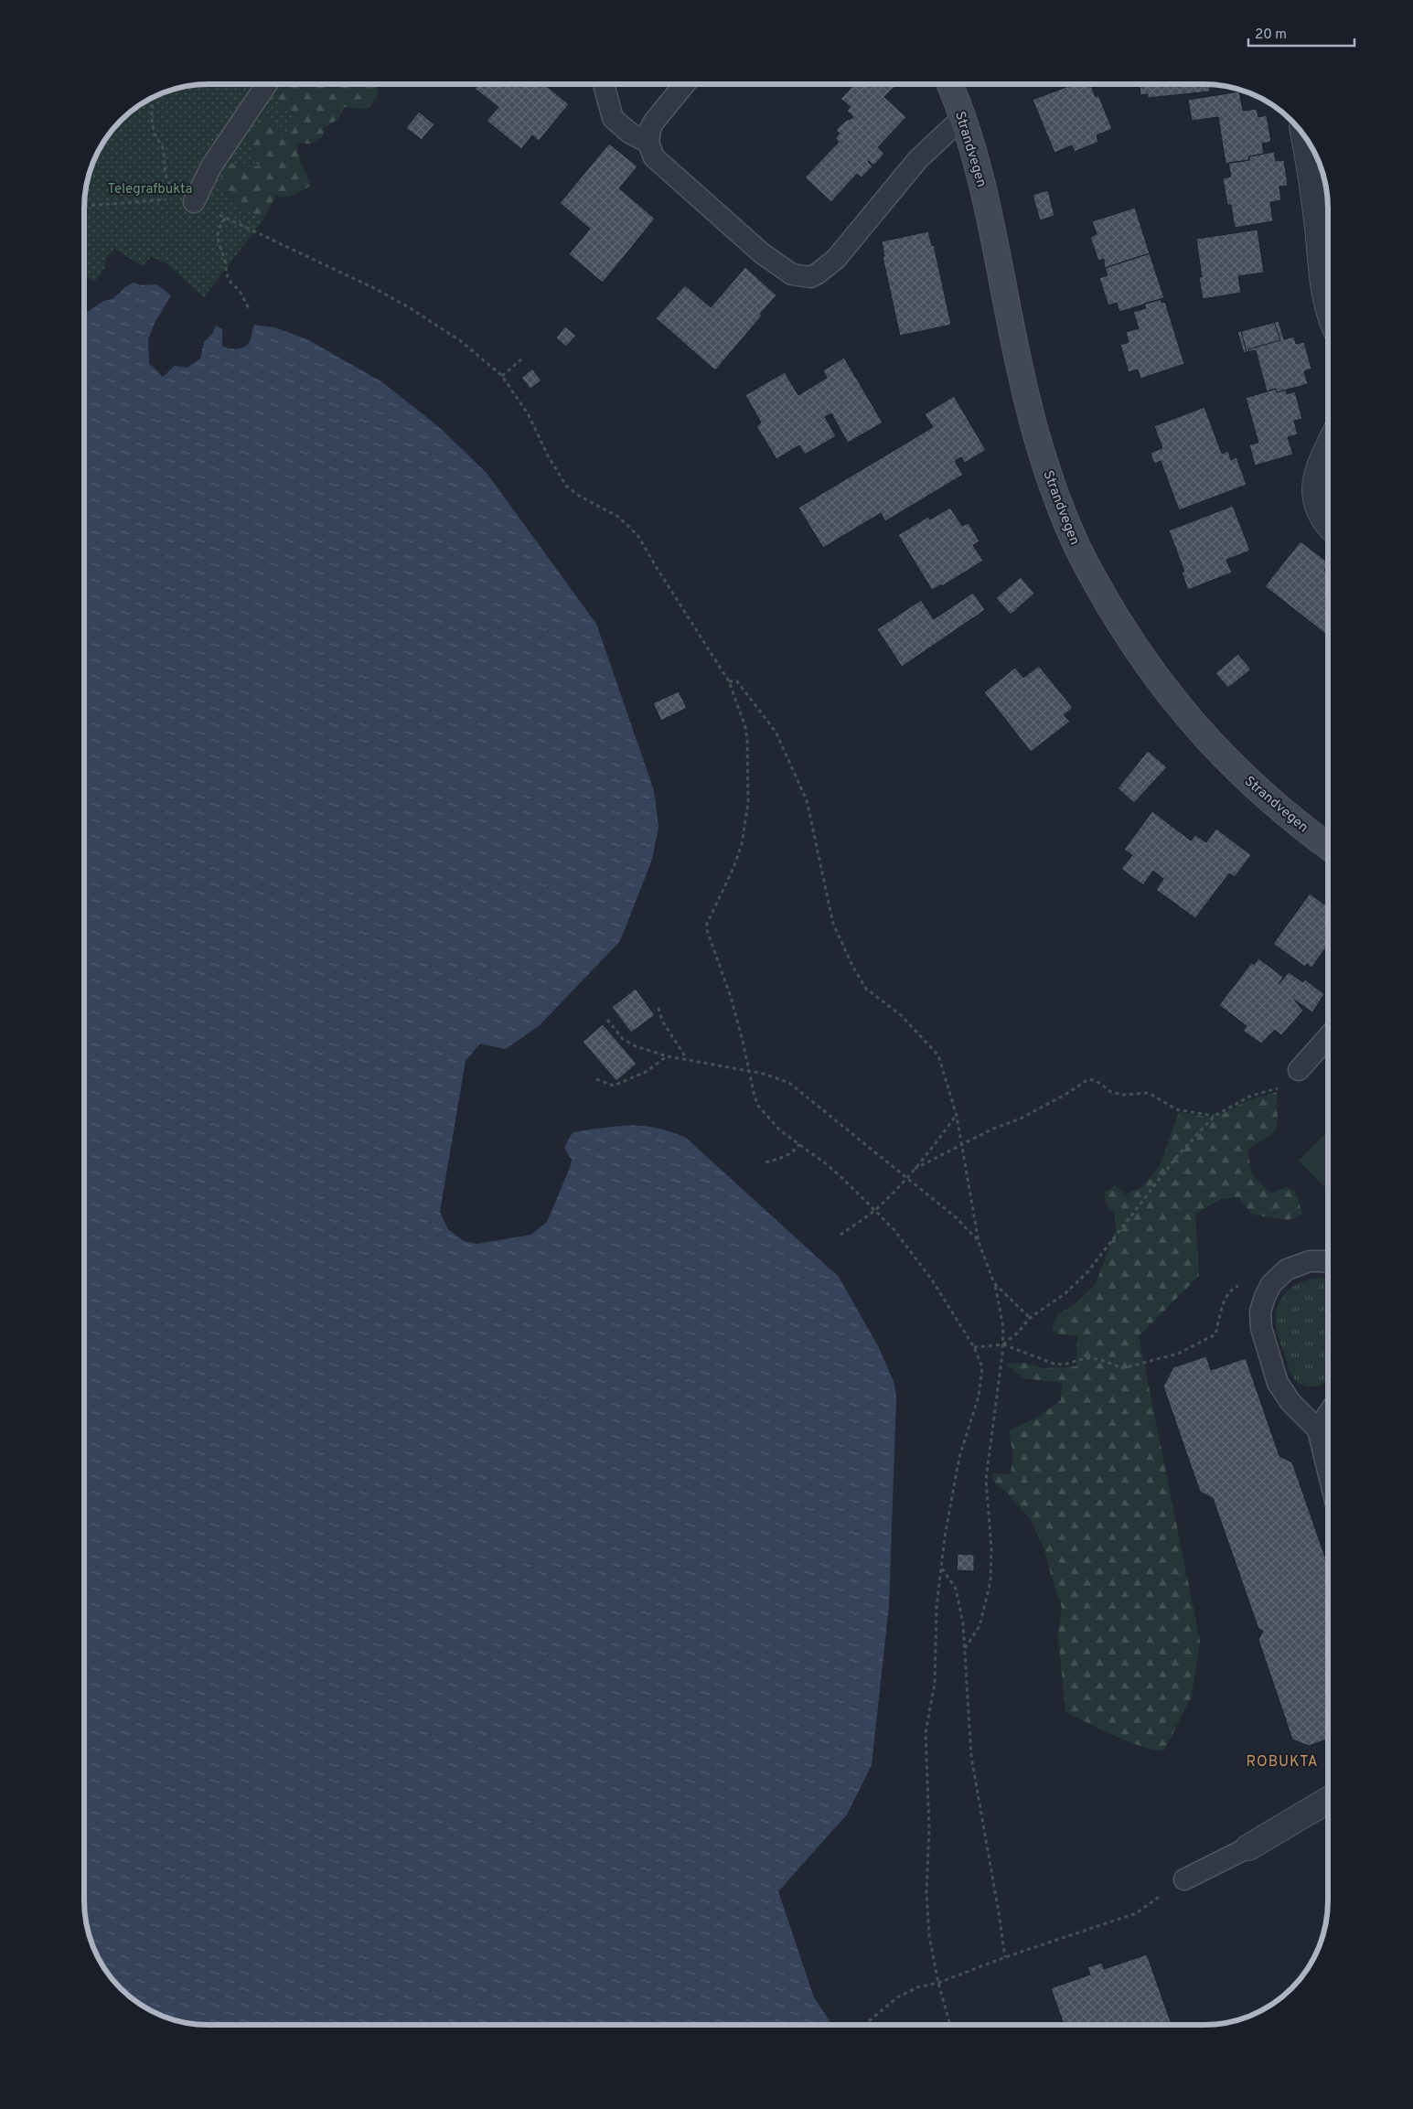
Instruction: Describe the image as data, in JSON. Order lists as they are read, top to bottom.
{
  "streets": {
    "street": ["Strandvegen"]
  },
  "districts": ["ROBUKTA"],
  "parks": ["Telegrafbukta"],
  "scale_bar": "20 m"
}
